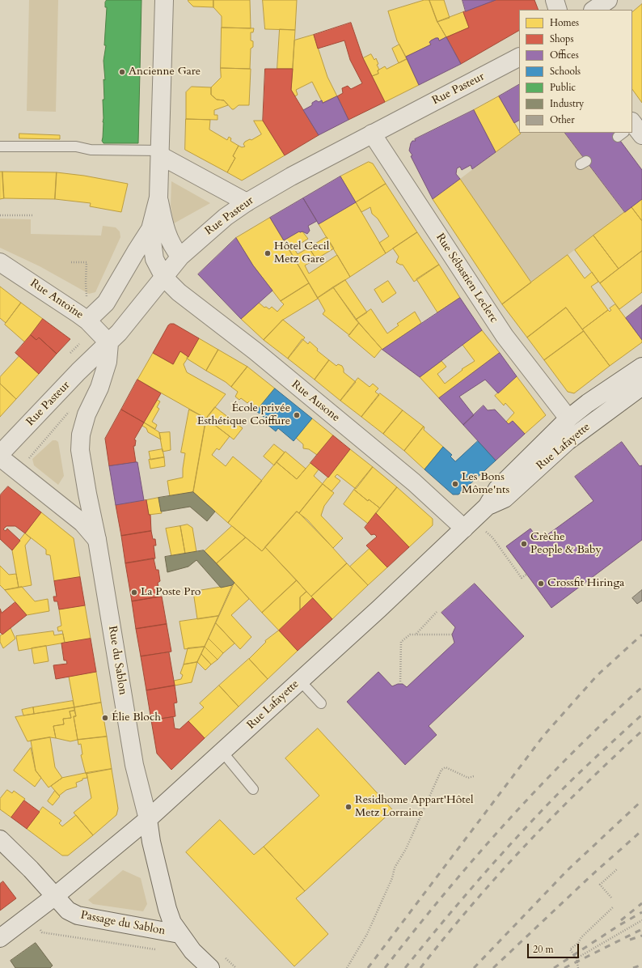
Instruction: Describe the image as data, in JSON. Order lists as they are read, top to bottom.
{
  "streets": {
    "street": [
      "Rue Pasteur",
      "Rue Sébastien Leclerc",
      "Rue Antoine",
      "Rue Ausone",
      "Rue Lafayette",
      "Rue du Sablon",
      "Passage du Sablon"
    ]
  },
  "crossings": [
    ["Rue Pasteur", "Rue Sébastien Leclerc"],
    ["Rue Pasteur", "Rue Antoine"],
    ["Rue Pasteur", "Rue Ausone"],
    ["Rue Pasteur", "Rue du Sablon"],
    ["Rue Sébastien Leclerc", "Rue Lafayette"],
    ["Rue Antoine", "Rue du Sablon"],
    ["Rue Ausone", "Rue Lafayette"],
    ["Rue Lafayette", "Rue du Sablon"],
    ["Rue Lafayette", "Passage du Sablon"],
    ["Rue du Sablon", "Passage du Sablon"]
  ],
  "places": [
    "Ancienne Gare",
    "Hôtel Cecil Metz Gare",
    "École privée Esthétique Coiffure",
    "Les Bons Môme'nts",
    "Crèche People & Baby",
    "Crossfit Hiringa",
    "La Poste Pro",
    "Élie Bloch",
    "Residhome Appart'Hôtel Metz Lorraine"
  ],
  "legend": [
    "Homes",
    "Shops",
    "Offices",
    "Schools",
    "Public",
    "Industry",
    "Other"
  ],
  "scale_bar": "20 m"
}
